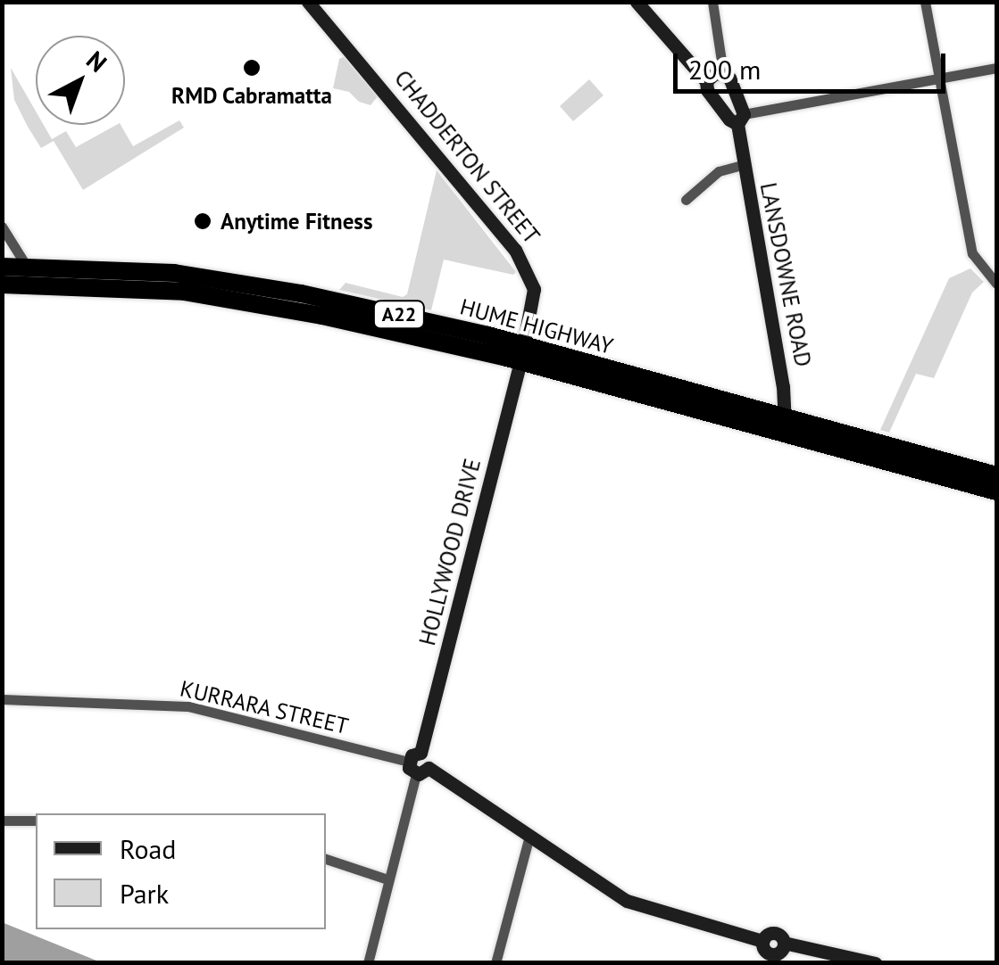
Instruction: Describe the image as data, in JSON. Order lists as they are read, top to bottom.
{
  "streets": {
    "highway": ["A22", "HUME HIGHWAY"],
    "street": [
      "CHADDERTON STREET",
      "LANSDOWNE ROAD",
      "HOLLYWOOD DRIVE",
      "KURRARA STREET"
    ]
  },
  "crossings": [
    ["CHADDERTON STREET", "HUME HIGHWAY"],
    ["CHADDERTON STREET", "HOLLYWOOD DRIVE"],
    ["LANSDOWNE ROAD", "HUME HIGHWAY"],
    ["HUME HIGHWAY", "HOLLYWOOD DRIVE"],
    ["HOLLYWOOD DRIVE", "KURRARA STREET"]
  ],
  "places": ["RMD Cabramatta", "Anytime Fitness"],
  "legend": ["Road", "Park"],
  "scale_bar": "200 m",
  "north": "top right"
}
